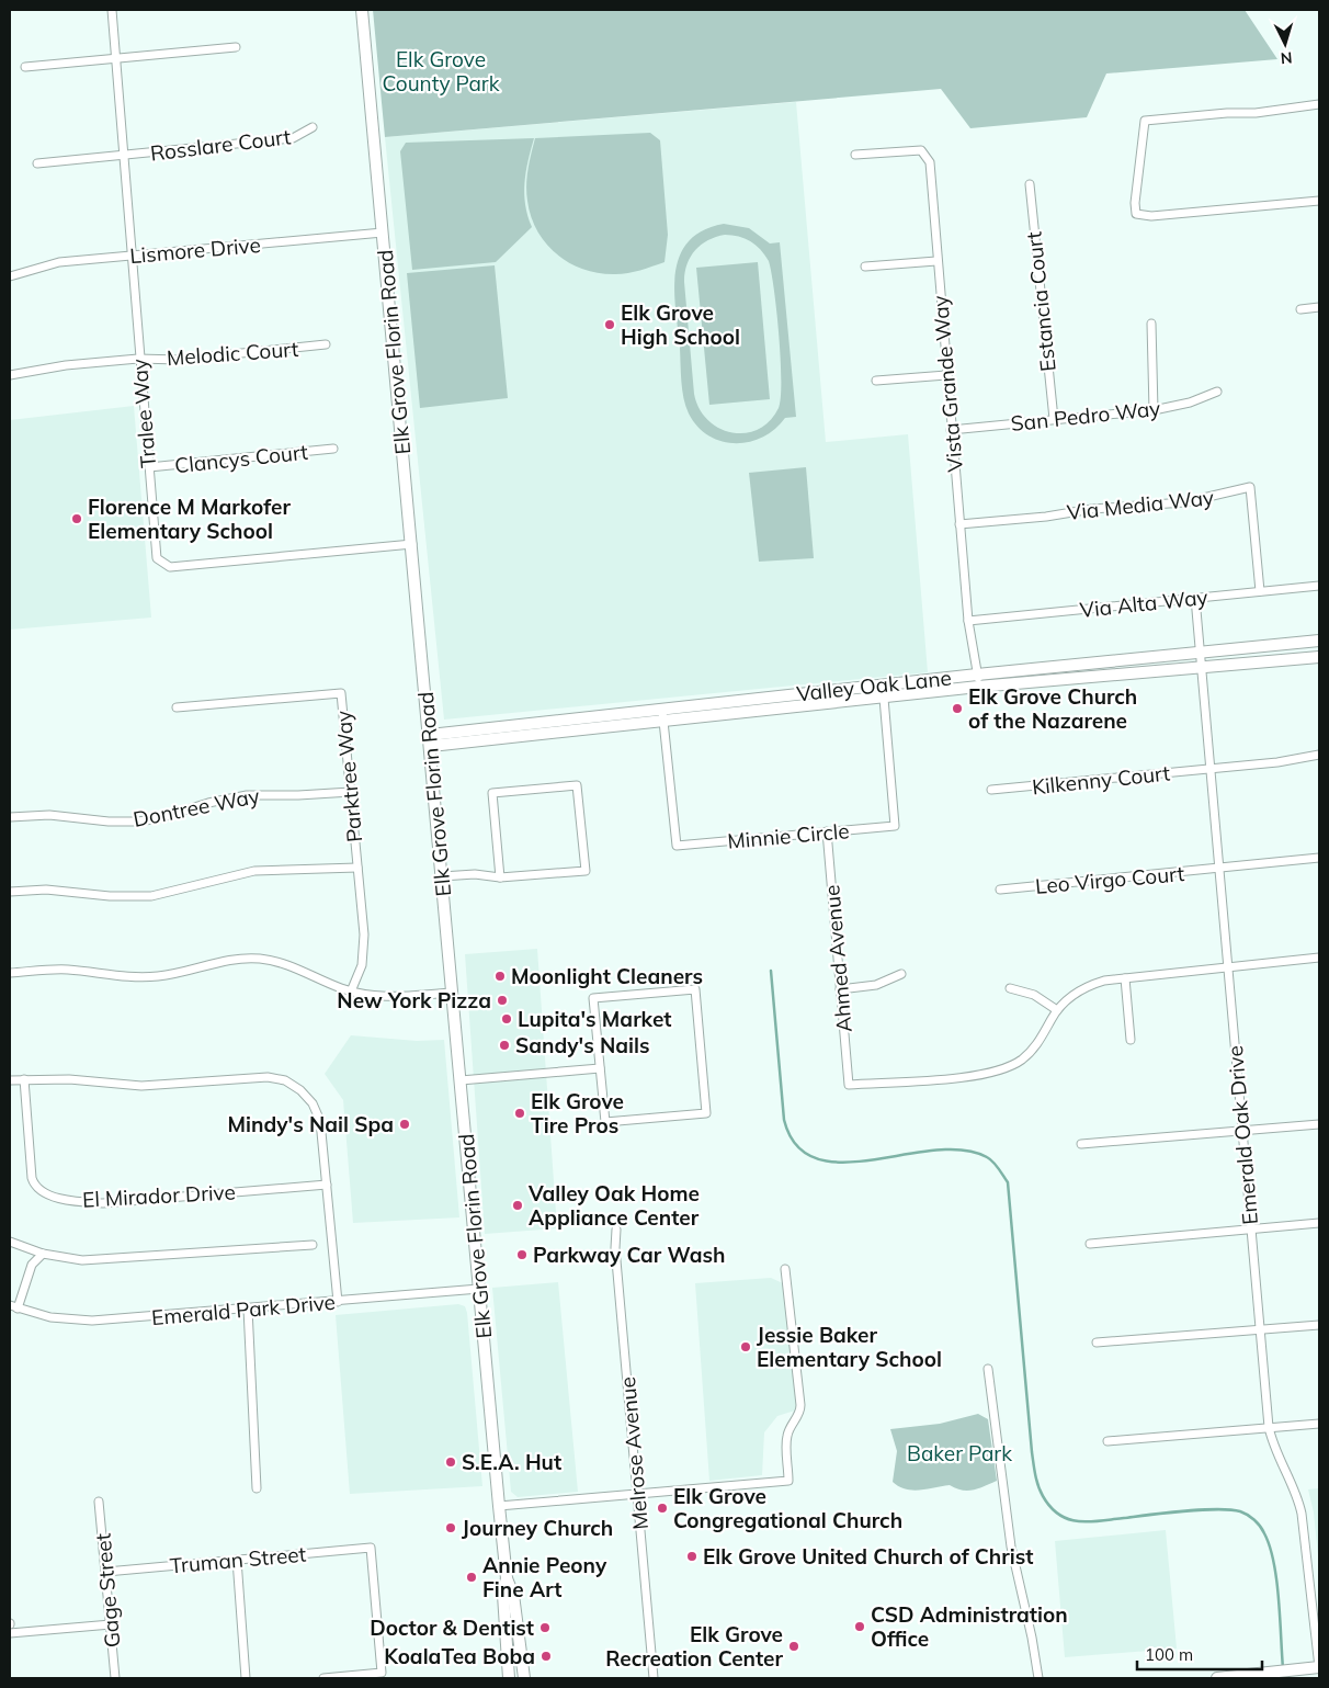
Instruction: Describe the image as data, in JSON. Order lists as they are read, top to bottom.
{
  "streets": {
    "main road": ["Elk Grove Florin Road", "Valley Oak Lane"],
    "street": [
      "Rosslare Court",
      "Lismore Drive",
      "Estancia Court",
      "Melodic Court",
      "Vista Grande Way",
      "Tralee Way",
      "San Pedro Way",
      "Clancys Court",
      "Via Media Way",
      "Via Alta Way",
      "Parktree Way",
      "Kilkenny Court",
      "Dontree Way",
      "Minnie Circle",
      "Leo Virgo Court",
      "Ahmed Avenue",
      "Emerald Oak Drive",
      "El Mirador Drive",
      "Emerald Park Drive",
      "Melrose Avenue",
      "Truman Street",
      "Gage Street"
    ]
  },
  "crossings": [
    ["Rosslare Court", "Tralee Way"],
    ["Lismore Drive", "Elk Grove Florin Road"],
    ["Lismore Drive", "Tralee Way"],
    ["Estancia Court", "San Pedro Way"],
    ["Elk Grove Florin Road", "Tralee Way"],
    ["Elk Grove Florin Road", "Valley Oak Lane"],
    ["Elk Grove Florin Road", "Emerald Park Drive"],
    ["Melodic Court", "Tralee Way"],
    ["Vista Grande Way", "San Pedro Way"],
    ["Vista Grande Way", "Via Media Way"],
    ["Vista Grande Way", "Via Alta Way"],
    ["Vista Grande Way", "Valley Oak Lane"],
    ["Tralee Way", "Clancys Court"],
    ["Via Media Way", "Via Alta Way"],
    ["Via Alta Way", "Emerald Oak Drive"],
    ["Valley Oak Lane", "Minnie Circle"],
    ["Valley Oak Lane", "Emerald Oak Drive"],
    ["Parktree Way", "Dontree Way"],
    ["Kilkenny Court", "Emerald Oak Drive"],
    ["Minnie Circle", "Ahmed Avenue"],
    ["Leo Virgo Court", "Emerald Oak Drive"],
    ["Truman Street", "Gage Street"]
  ],
  "parks": ["Elk Grove County Park", "Baker Park"],
  "places": [
    "Elk Grove High School",
    "Florence M Markofer Elementary School",
    "Elk Grove Church of the Nazarene",
    "Moonlight Cleaners",
    "New York Pizza",
    "Lupita's Market",
    "Sandy's Nails",
    "Elk Grove Tire Pros",
    "Mindy's Nail Spa",
    "Valley Oak Home Appliance Center",
    "Parkway Car Wash",
    "Jessie Baker Elementary School",
    "S.E.A. Hut",
    "Elk Grove Congregational Church",
    "Journey Church",
    "Elk Grove United Church of Christ",
    "Annie Peony Fine Art",
    "CSD Administration Office",
    "Doctor & Dentist",
    "Elk Grove Recreation Center",
    "KoalaTea Boba"
  ],
  "scale_bar": "100 m",
  "north": "bottom"
}
